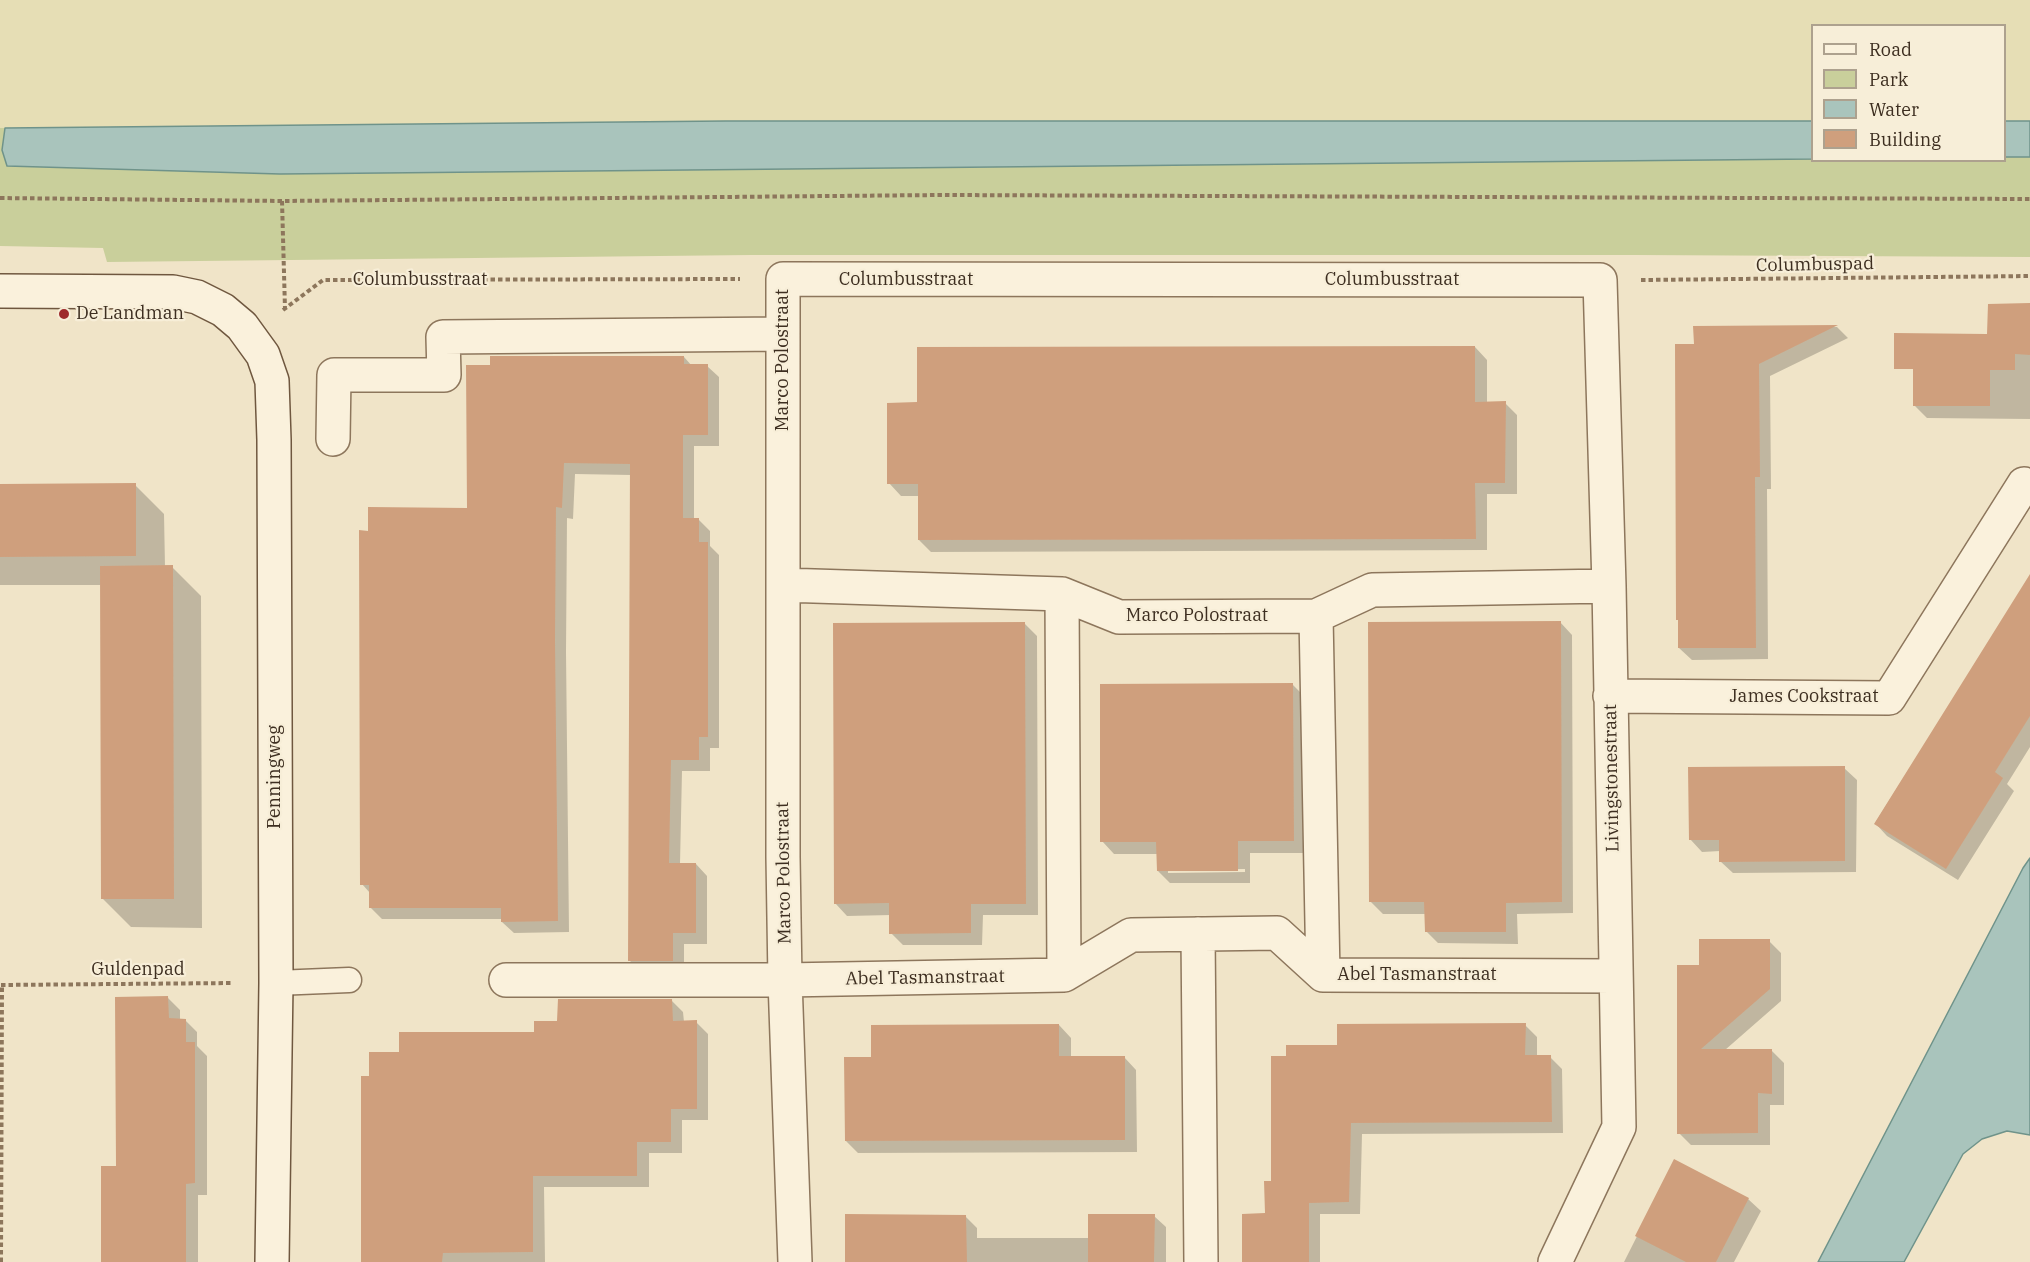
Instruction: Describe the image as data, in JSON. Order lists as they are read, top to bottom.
{
  "streets": {
    "street": [
      "Columbusstraat",
      "Marco Polostraat",
      "James Cookstraat",
      "Penningweg",
      "Livingstonestraat",
      "Abel Tasmanstraat"
    ],
    "path": ["Columbuspad", "Guldenpad"]
  },
  "crossings": [
    ["Columbuspad", "Columbusstraat"],
    ["Columbuspad", "Livingstonestraat"],
    ["Columbusstraat", "Marco Polostraat"],
    ["Columbusstraat", "Livingstonestraat"],
    ["Marco Polostraat", "Livingstonestraat"],
    ["Marco Polostraat", "Abel Tasmanstraat"],
    ["James Cookstraat", "Livingstonestraat"],
    ["Penningweg", "Guldenpad"],
    ["Livingstonestraat", "Abel Tasmanstraat"]
  ],
  "places": ["De Landman"],
  "legend": [
    "Road",
    "Park",
    "Water",
    "Building"
  ]
}
